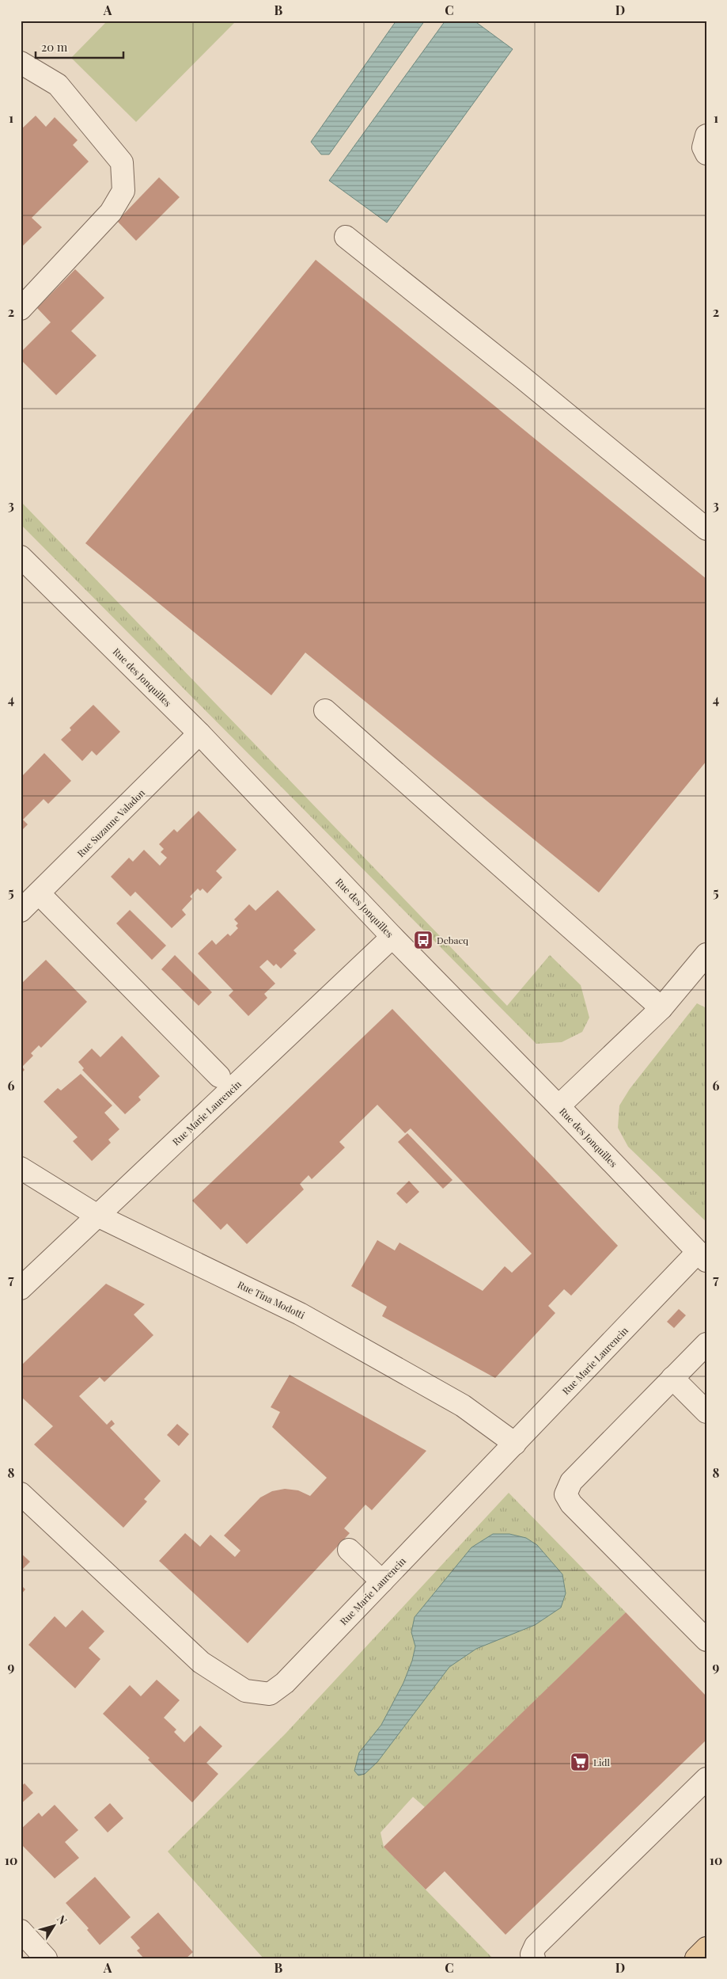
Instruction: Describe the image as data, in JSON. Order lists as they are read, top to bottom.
{
  "streets": {
    "street": [
      "Rue des Jonquilles",
      "Rue Suzanne Valadon",
      "Rue Marie Laurencin",
      "Rue Tina Modotti"
    ]
  },
  "crossings": [
    ["Rue des Jonquilles", "Rue Suzanne Valadon"],
    ["Rue des Jonquilles", "Rue Marie Laurencin"],
    ["Rue Marie Laurencin", "Rue Tina Modotti"]
  ],
  "places": {
    "bus stop": ["Debacq"],
    "supermarket": ["Lidl"]
  },
  "scale_bar": "20 m",
  "north": "top right",
  "grid": {
    "columns": [
      "A",
      "B",
      "C",
      "D"
    ],
    "rows": [
      "1",
      "2",
      "3",
      "4",
      "5",
      "6",
      "7",
      "8",
      "9",
      "10"
    ]
  }
}
